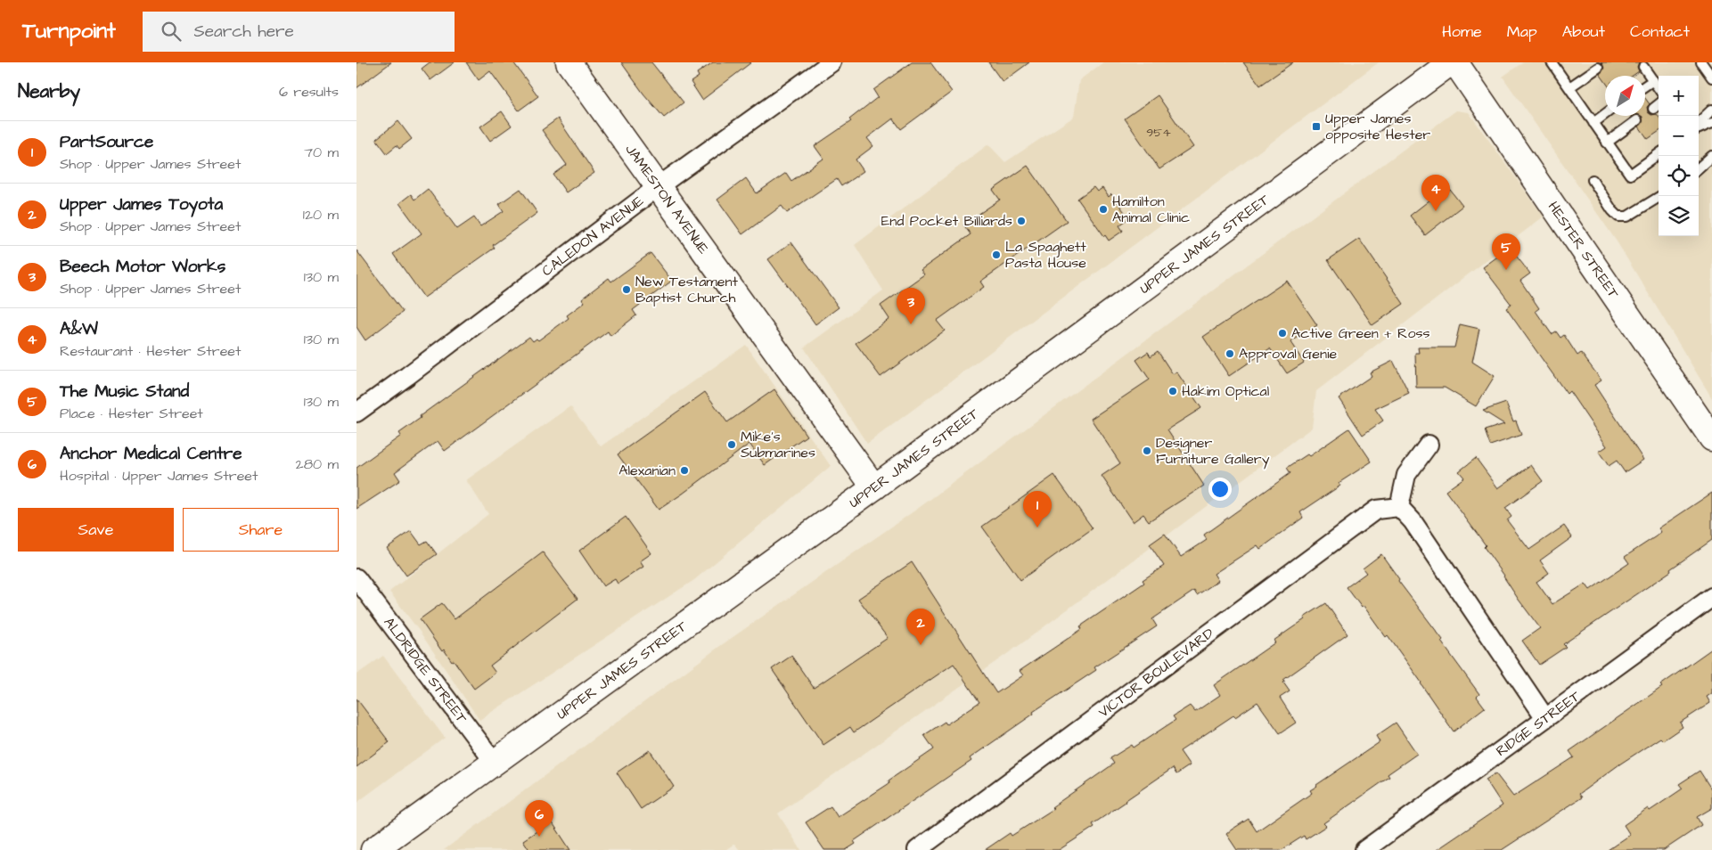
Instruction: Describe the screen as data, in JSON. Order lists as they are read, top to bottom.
{
  "streets": {
    "main road": ["JAMESTON AVENUE", "UPPER JAMES STREET", "HESTER STREET"],
    "street": [
      "CALEDON AVENUE",
      "ALDRIDGE STREET",
      "VICTOR BOULEVARD",
      "RIDGE STREET"
    ]
  },
  "crossings": [
    ["JAMESTON AVENUE", "CALEDON AVENUE"],
    ["JAMESTON AVENUE", "UPPER JAMES STREET"],
    ["UPPER JAMES STREET", "ALDRIDGE STREET"]
  ],
  "places": {
    "transit": ["Upper James opposite Hester"],
    "other": [
      "Hamilton Animal Clinic",
      "End Pocket Billiards",
      "La Spaghett Pasta House",
      "New Testament Baptist Church",
      "Active Green + Ross",
      "Approval Genie",
      "Hakim Optical",
      "Mike's Submarines",
      "Designer Furniture Gallery",
      "Alexanian"
    ]
  },
  "house_numbers": ["954"],
  "north": "top right",
  "page": {
    "header": "Turnpoint",
    "search": "Search here",
    "nav": [
      "Home",
      "Map",
      "About",
      "Contact"
    ],
    "heading": ["Nearby", "6 results"],
    "map_buttons": ["+", "−"],
    "list": [
      {
        "mark": "1",
        "name": "PartSource",
        "note": "Shop · Upper James Street",
        "value": "70 m"
      },
      {
        "mark": "2",
        "name": "Upper James Toyota",
        "note": "Shop · Upper James Street",
        "value": "120 m"
      },
      {
        "mark": "3",
        "name": "Beech Motor Works",
        "note": "Shop · Upper James Street",
        "value": "130 m"
      },
      {
        "mark": "4",
        "name": "A&W",
        "note": "Restaurant · Hester Street",
        "value": "130 m"
      },
      {
        "mark": "5",
        "name": "The Music Stand",
        "note": "Place · Hester Street",
        "value": "130 m"
      },
      {
        "mark": "6",
        "name": "Anchor Medical Centre",
        "note": "Hospital · Upper James Street",
        "value": "280 m"
      }
    ],
    "pins": [
      "4",
      "5",
      "3",
      "1",
      "2",
      "6"
    ],
    "buttons": ["Save", "Share"]
  }
}
